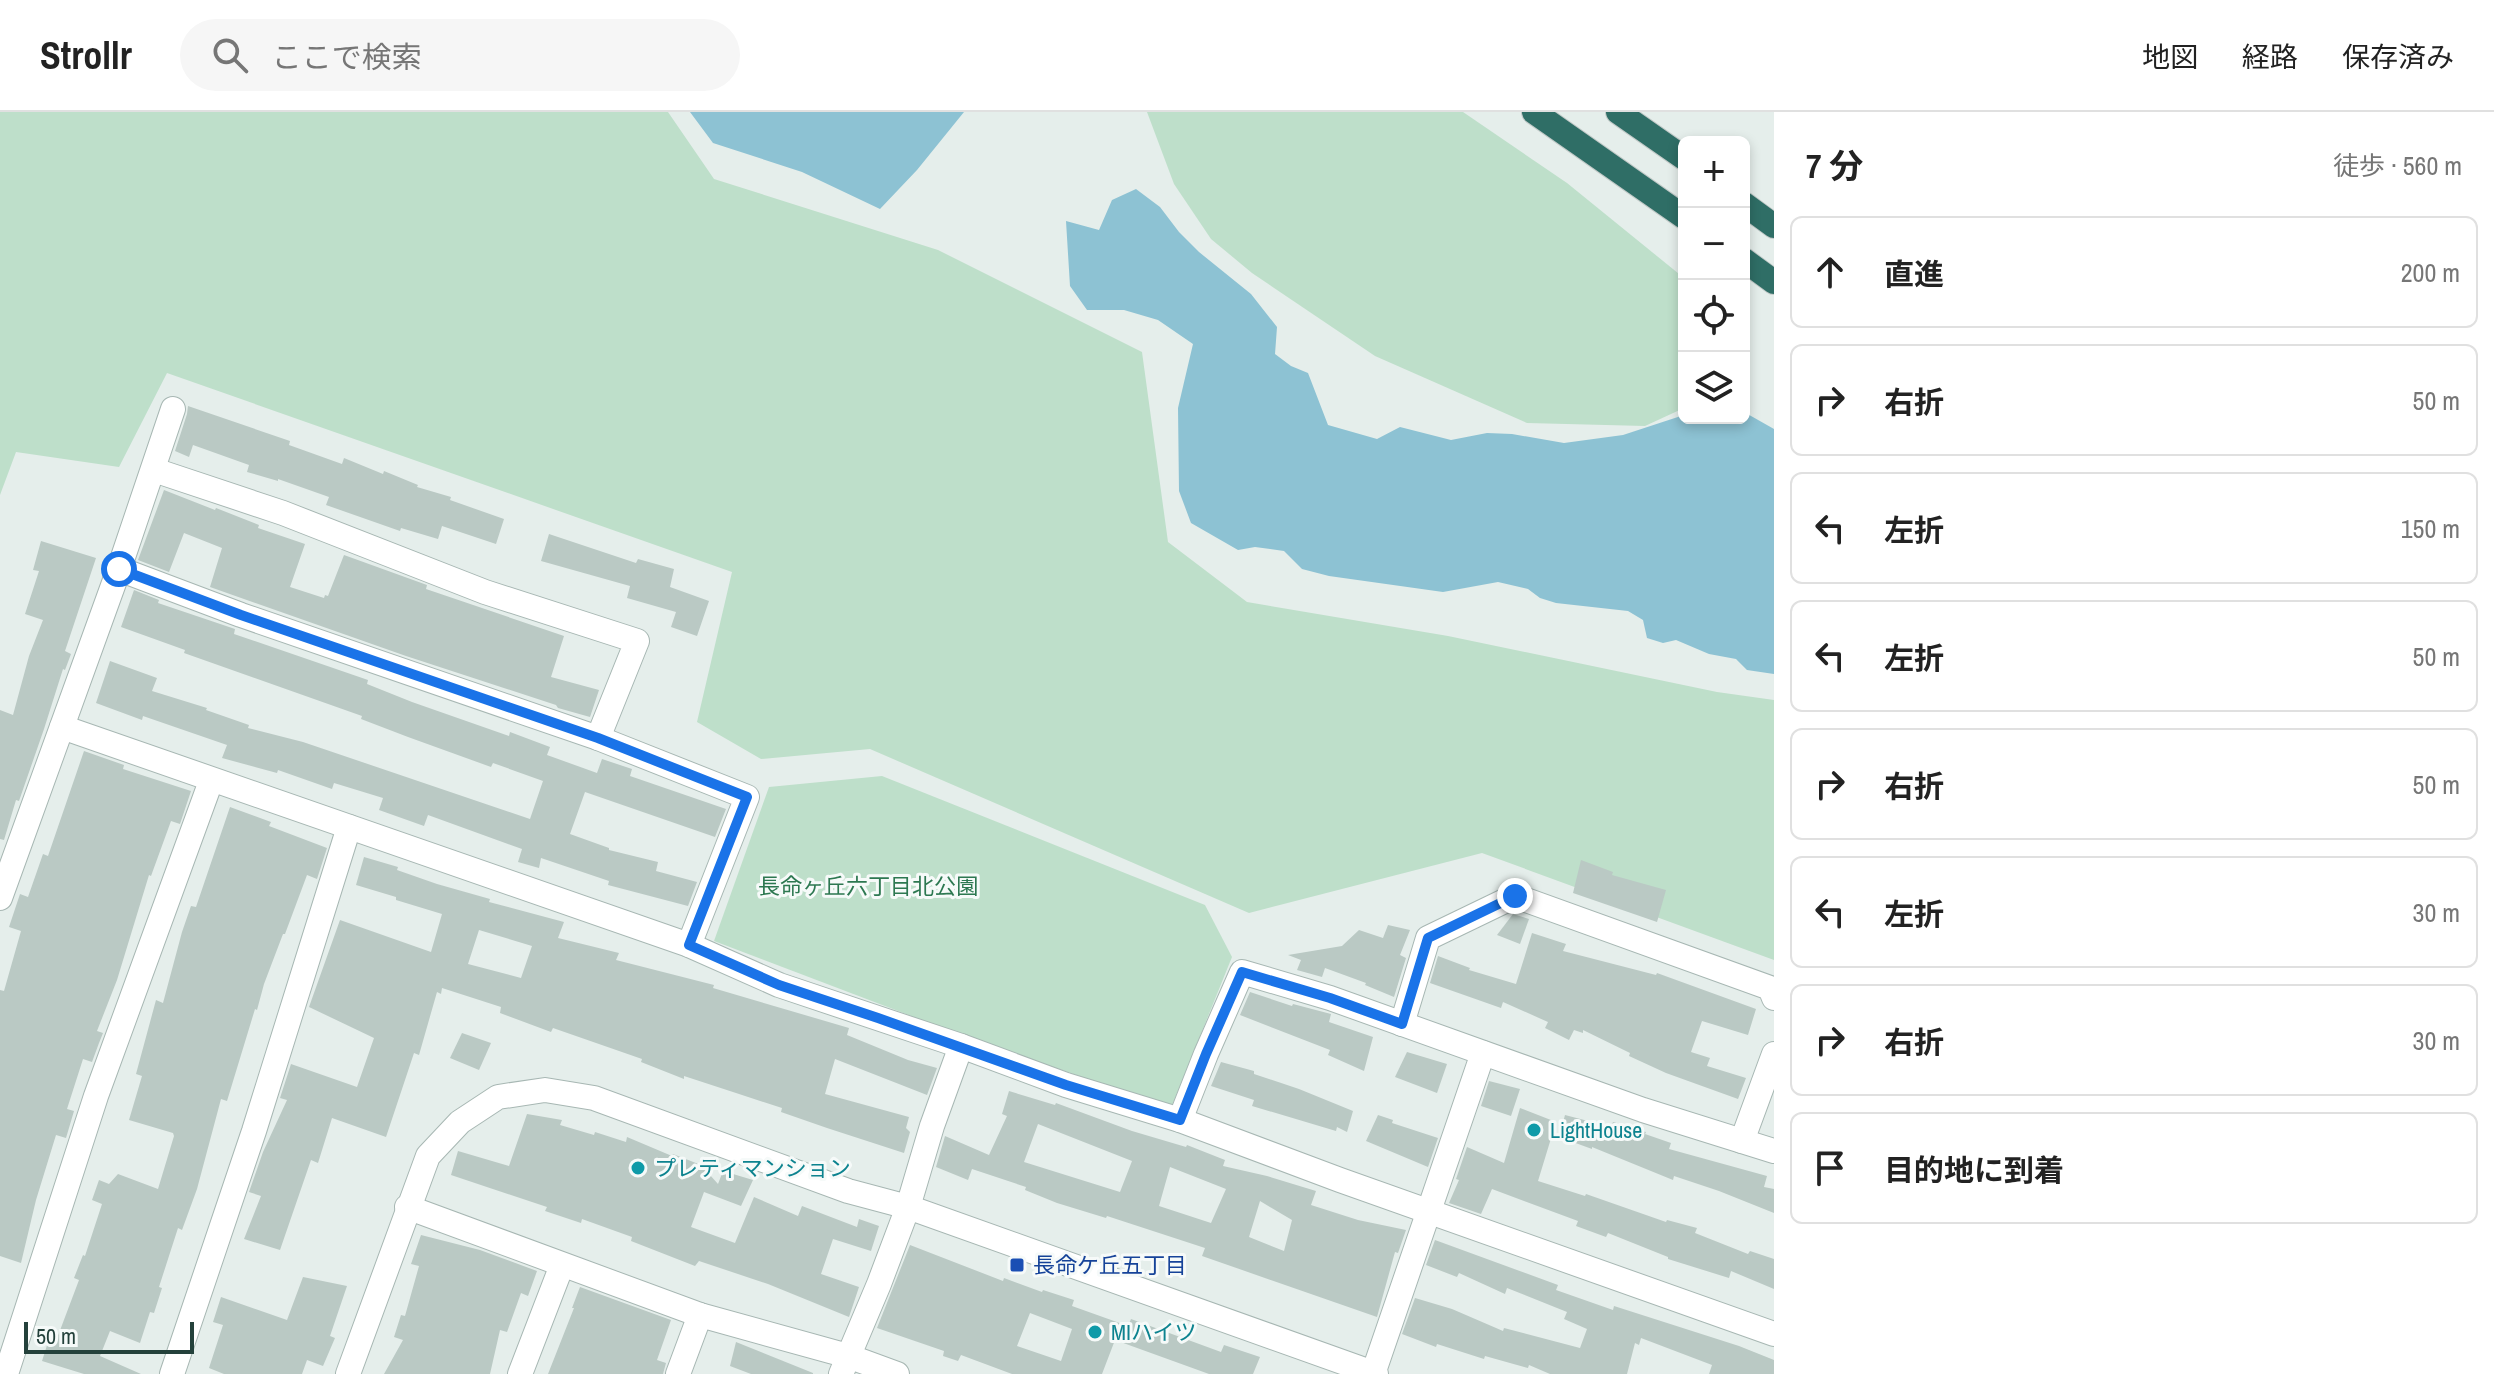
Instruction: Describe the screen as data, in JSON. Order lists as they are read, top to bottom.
{
  "parks": ["長命ヶ丘六丁目北公園"],
  "places": {
    "other": ["LightHouse", "プレティマンション", "MIハイツ"],
    "transit": ["長命ケ丘五丁目"]
  },
  "scale_bar": "50 m",
  "page": {
    "header": "Strollr",
    "search": "ここで検索",
    "nav": ["地図", "経路", "保存済み"],
    "heading": ["7 分", "徒歩 · 560 m"],
    "map_buttons": ["+", "−"],
    "list": [
      ["直進", "200 m"],
      ["右折", "50 m"],
      ["左折", "150 m"],
      ["左折", "50 m"],
      ["右折", "50 m"],
      ["左折", "30 m"],
      ["右折", "30 m"],
      "目的地に到着"
    ],
    "scale": "50 m"
  }
}
